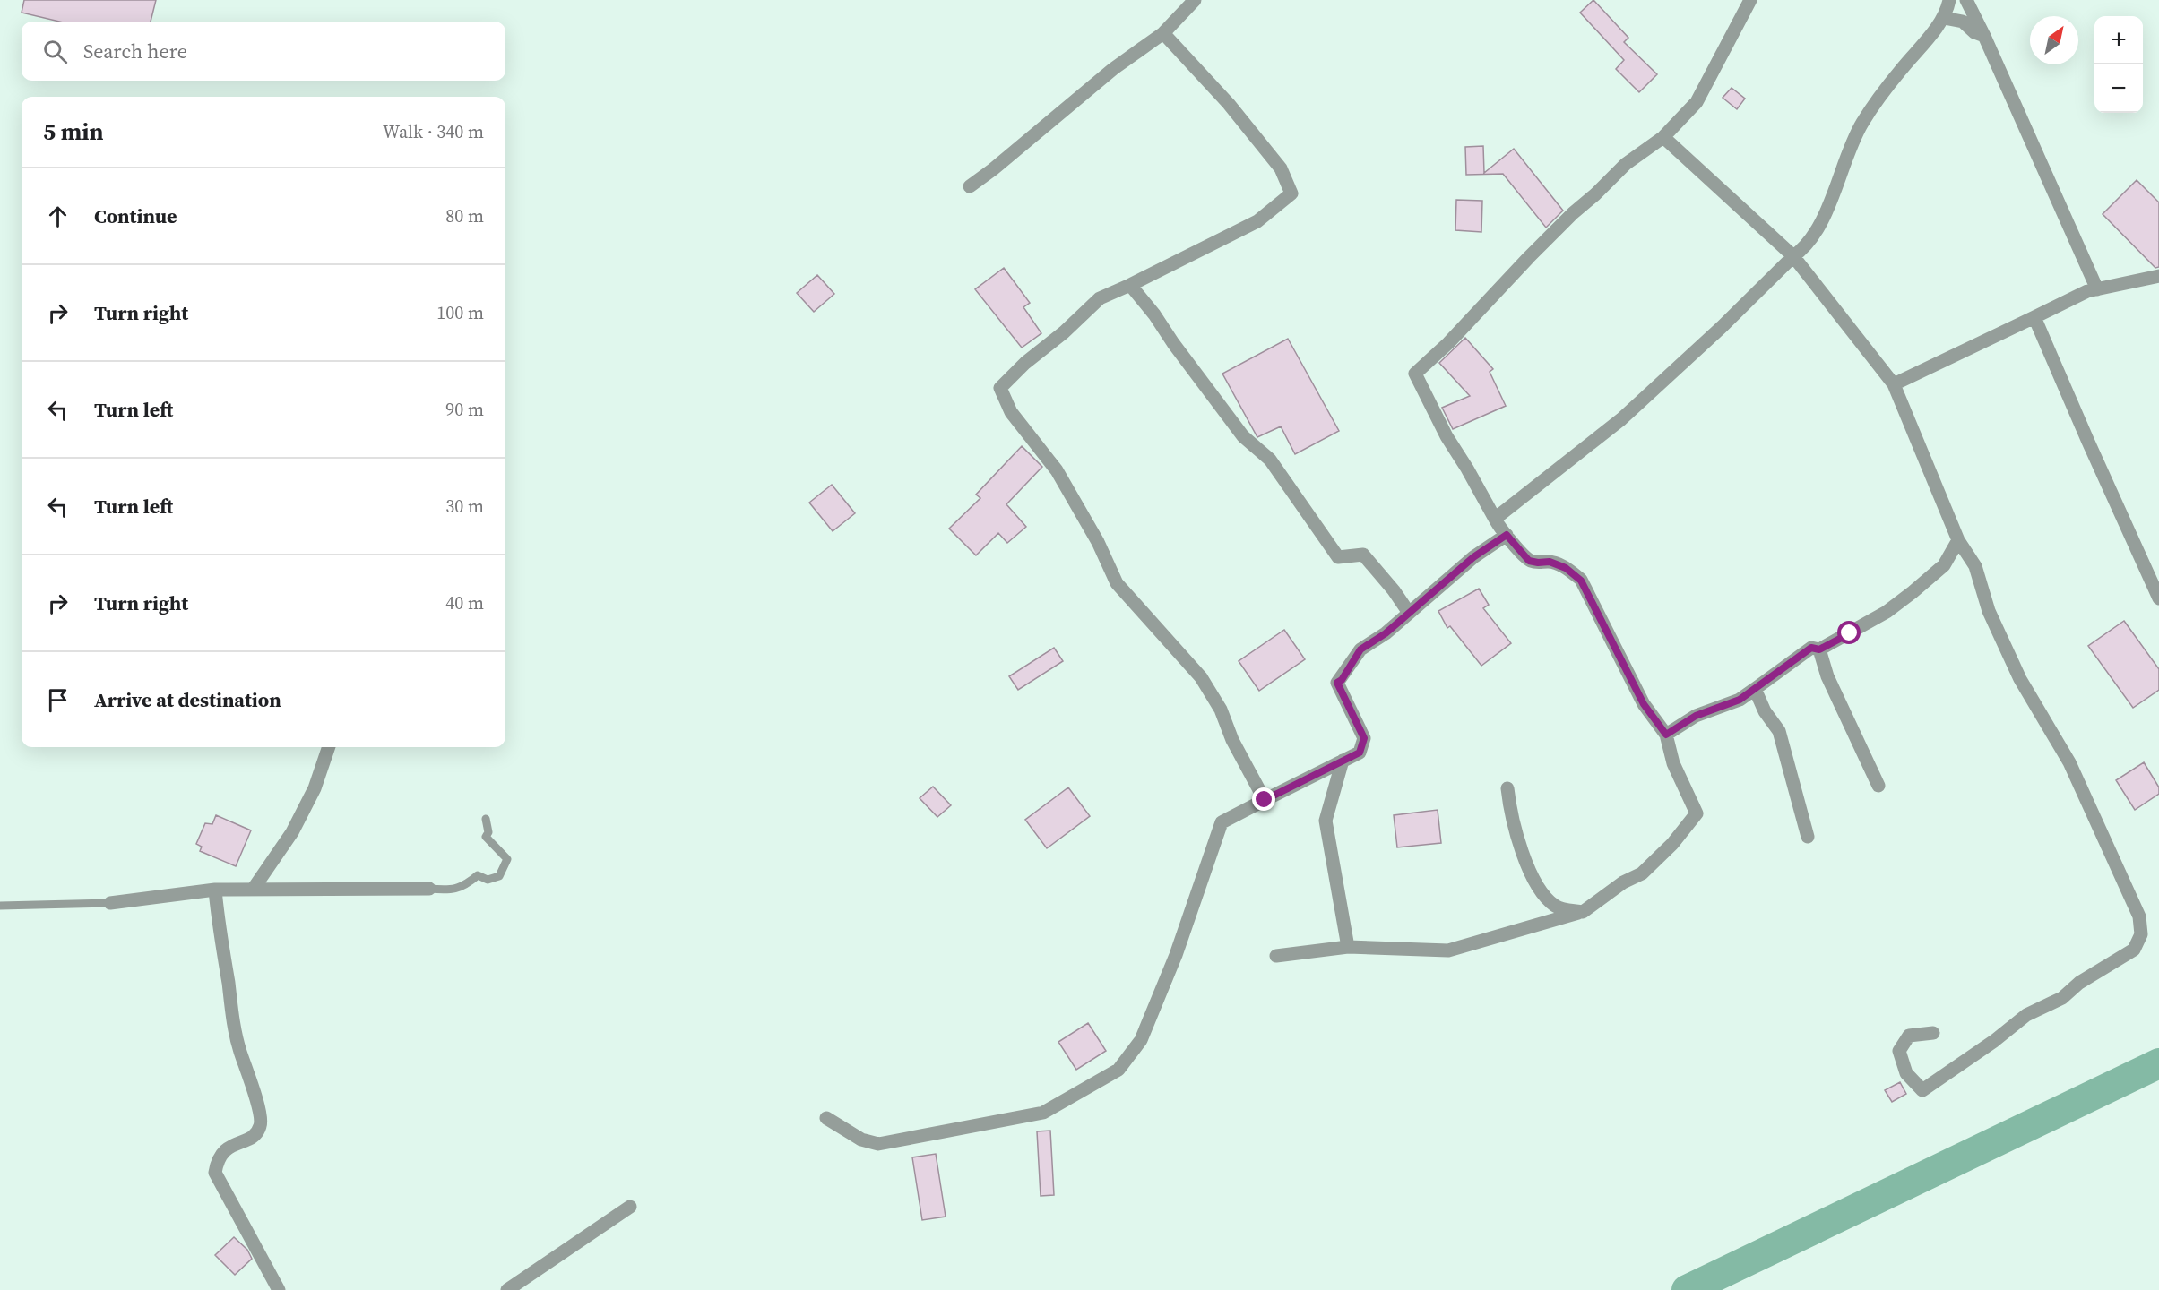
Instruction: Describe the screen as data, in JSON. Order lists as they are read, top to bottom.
{
  "north": "top right",
  "page": {
    "map_buttons": ["+", "−"],
    "search": "Search here",
    "heading": ["5 min", "Walk · 340 m"],
    "list": [
      ["Continue", "80 m"],
      ["Turn right", "100 m"],
      ["Turn left", "90 m"],
      ["Turn left", "30 m"],
      ["Turn right", "40 m"],
      "Arrive at destination"
    ]
  }
}
